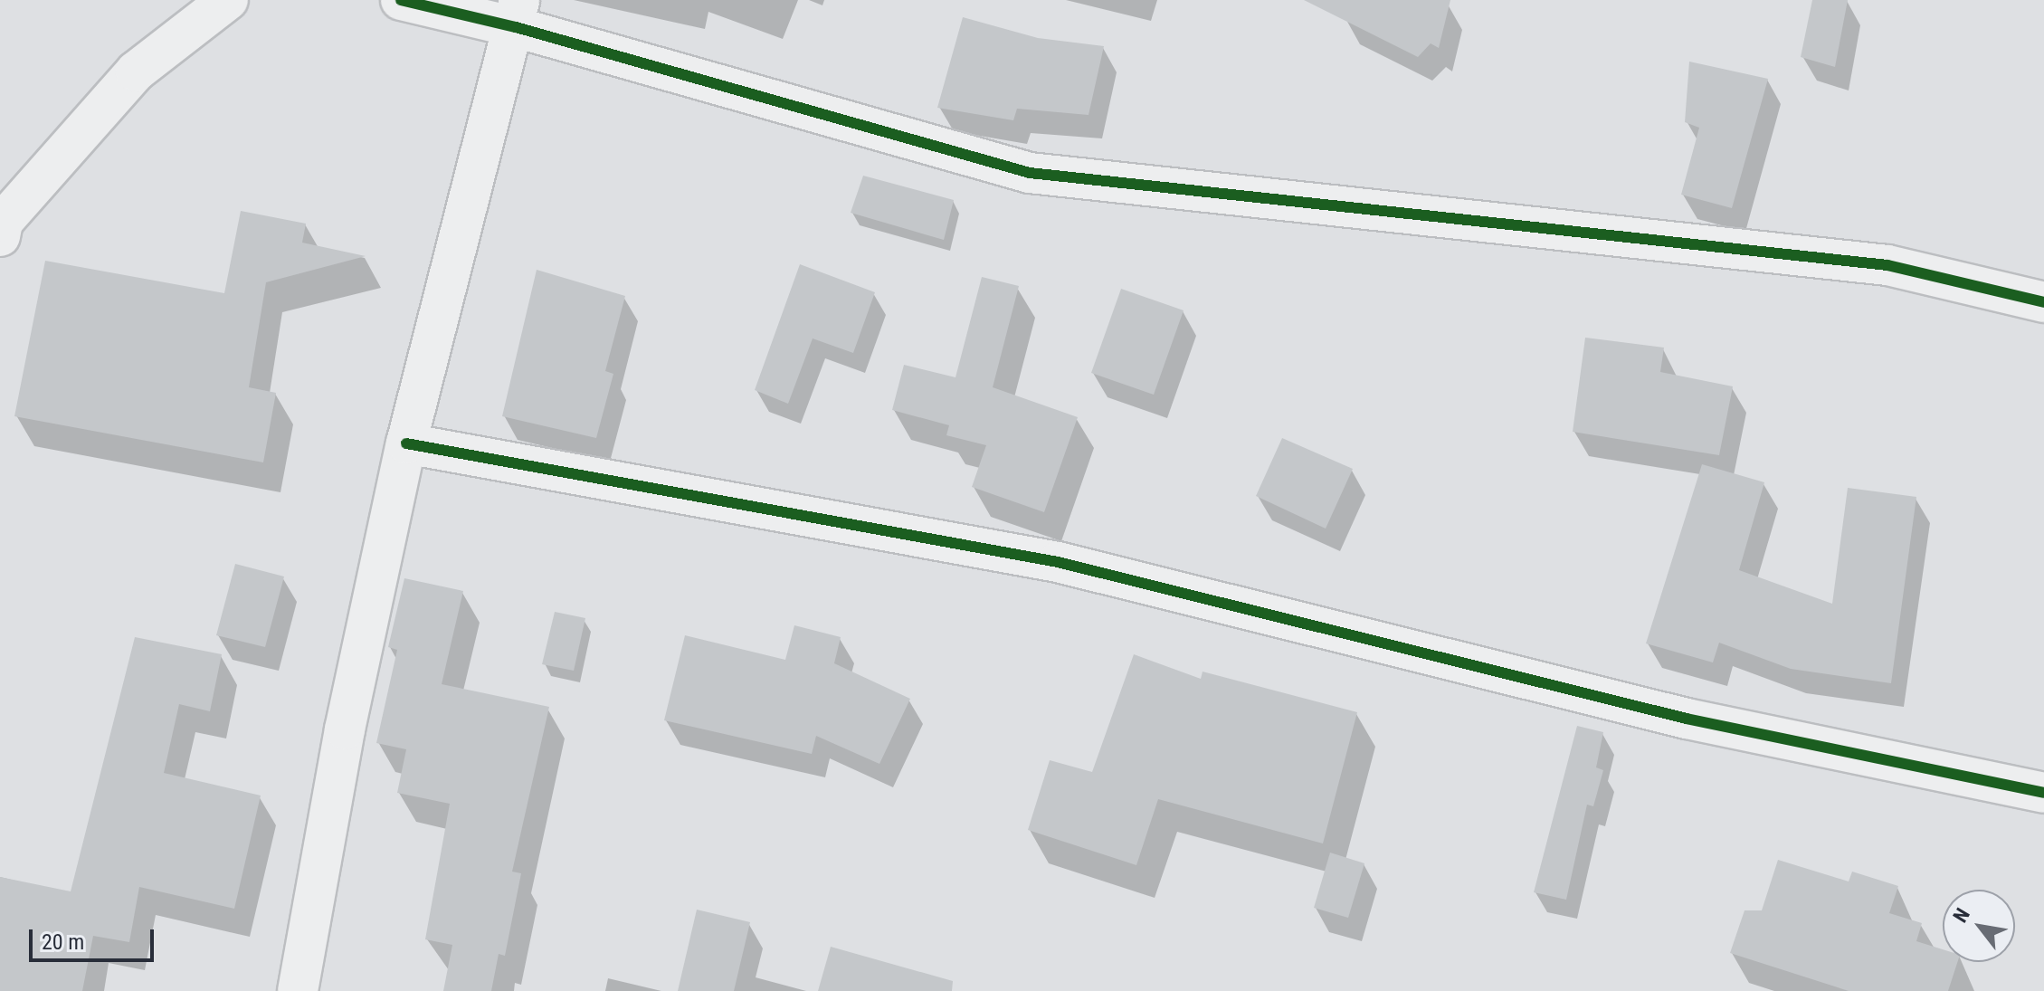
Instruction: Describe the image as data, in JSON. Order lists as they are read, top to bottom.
{
  "scale_bar": "20 m",
  "north": "top left"
}
